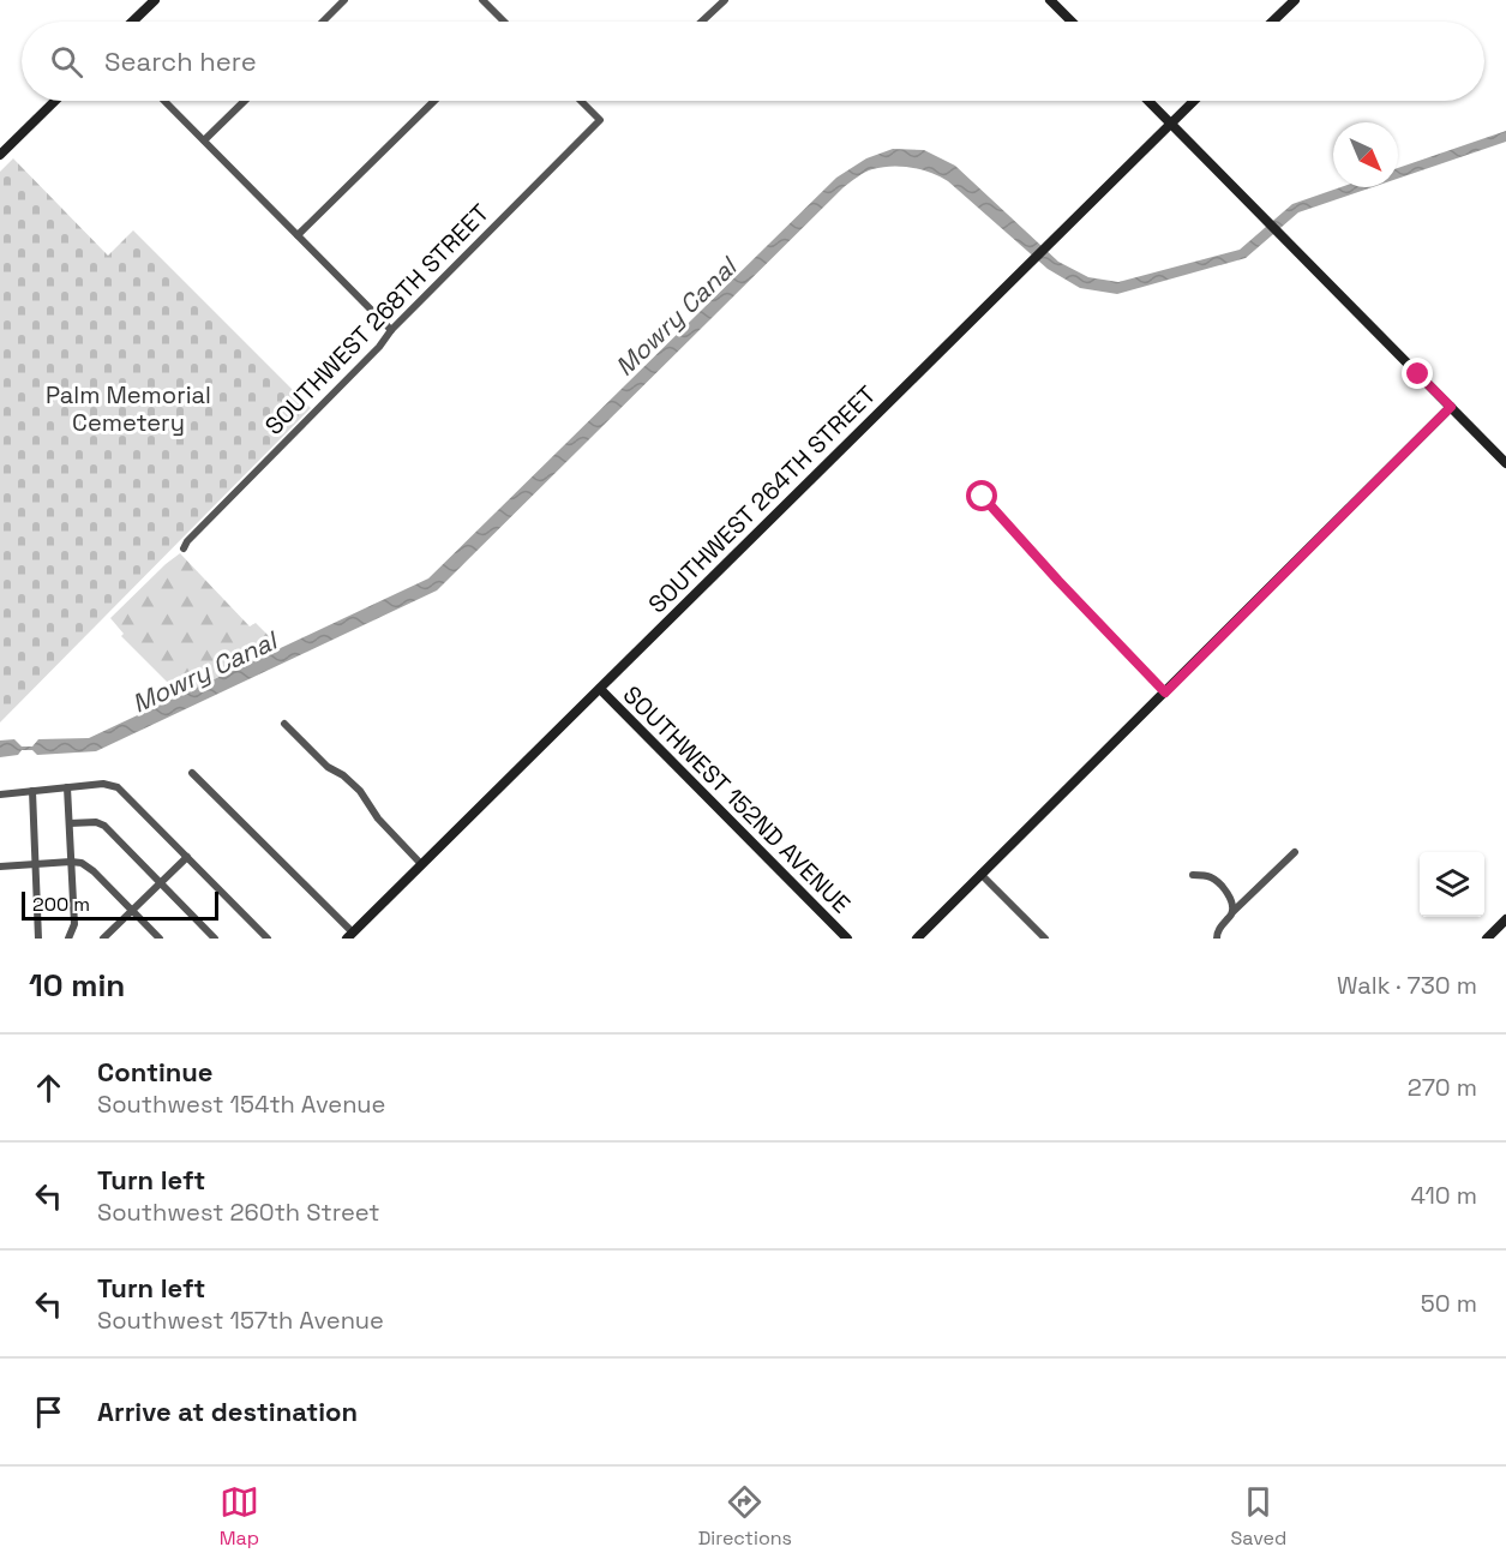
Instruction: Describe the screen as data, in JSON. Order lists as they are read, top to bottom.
{
  "streets": {
    "street": ["SOUTHWEST 268TH STREET", "SOUTHWEST 264TH STREET", "SOUTHWEST 152ND AVENUE"]
  },
  "crossings": [
    ["SOUTHWEST 264TH STREET", "SOUTHWEST 152ND AVENUE"]
  ],
  "water": ["Mowry Canal"],
  "parks": ["Palm Memorial Cemetery"],
  "scale_bar": "200 m",
  "north": "bottom right",
  "page": {
    "search": "Search here",
    "scale": "200 m",
    "heading": ["10 min", "Walk · 730 m"],
    "list": [
      ["Continue", "Southwest 154th Avenue", "270 m"],
      ["Turn left", "Southwest 260th Street", "410 m"],
      ["Turn left", "Southwest 157th Avenue", "50 m"],
      "Arrive at destination"
    ],
    "nav": ["Map", "Directions", "Saved"]
  }
}
